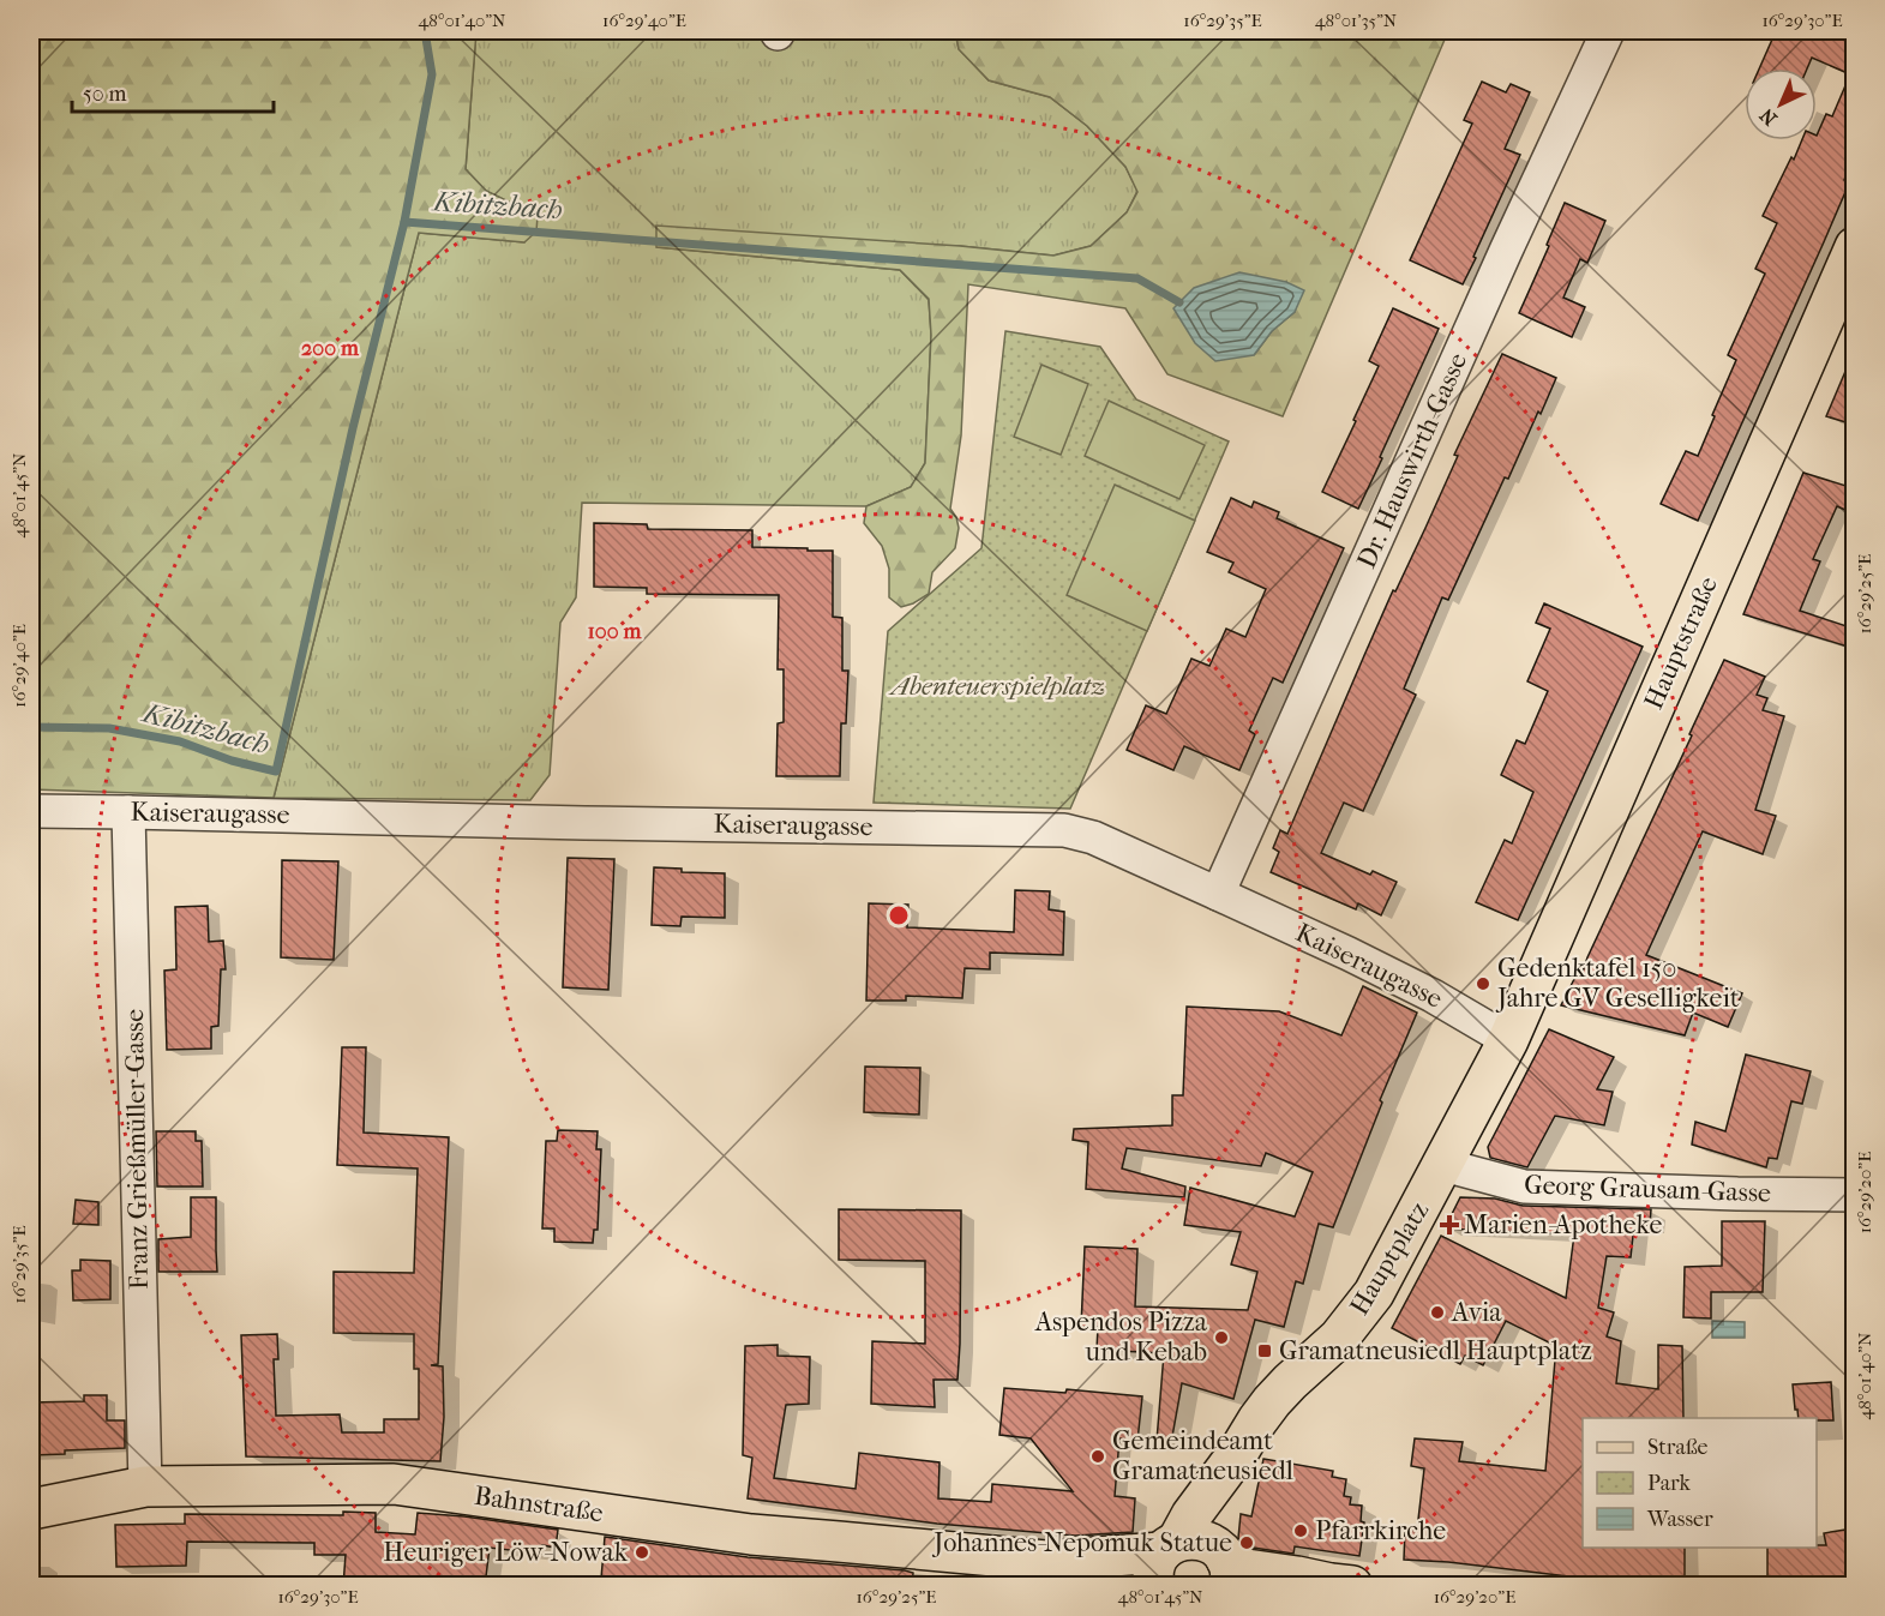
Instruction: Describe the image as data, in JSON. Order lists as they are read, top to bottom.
{
  "streets": {
    "main road": ["Hauptstraße", "Hauptplatz", "Bahnstraße"],
    "street": [
      "Dr. Hauswirth-Gasse",
      "Kaiseraugasse",
      "Franz Grießmüller-Gasse",
      "Georg Grausam-Gasse"
    ]
  },
  "crossings": [
    ["Dr. Hauswirth-Gasse", "Kaiseraugasse"],
    ["Hauptstraße", "Kaiseraugasse"],
    ["Hauptstraße", "Hauptplatz"],
    ["Kaiseraugasse", "Franz Grießmüller-Gasse"],
    ["Kaiseraugasse", "Hauptplatz"],
    ["Franz Grießmüller-Gasse", "Bahnstraße"],
    ["Georg Grausam-Gasse", "Hauptplatz"],
    ["Hauptplatz", "Bahnstraße"]
  ],
  "water": ["Kibitzbach"],
  "parks": ["Abenteuerspielplatz"],
  "places": {
    "other": [
      "Gedenktafel 150 Jahre GV Geselligkeit",
      "Avia",
      "Aspendos Pizza und Kebab",
      "Gemeindeamt Gramatneusiedl",
      "Pfarrkirche",
      "Johannes-Nepomuk Statue",
      "Heuriger Löw-Nowak"
    ],
    "health": ["Marien-Apotheke"],
    "transit": ["Gramatneusiedl Hauptplatz"]
  },
  "legend": ["Straße", "Park", "Wasser"],
  "scale_bar": "50 m",
  "north": "bottom left",
  "coordinates": [
    "48°01'40\"N",
    "16°29'40\"E",
    "16°29'35\"E",
    "48°01'35\"N",
    "16°29'30\"E",
    "48°01'45\"N",
    "16°29'25\"E",
    "16°29'20\"E"
  ],
  "rings": ["200 m", "100 m"]
}
